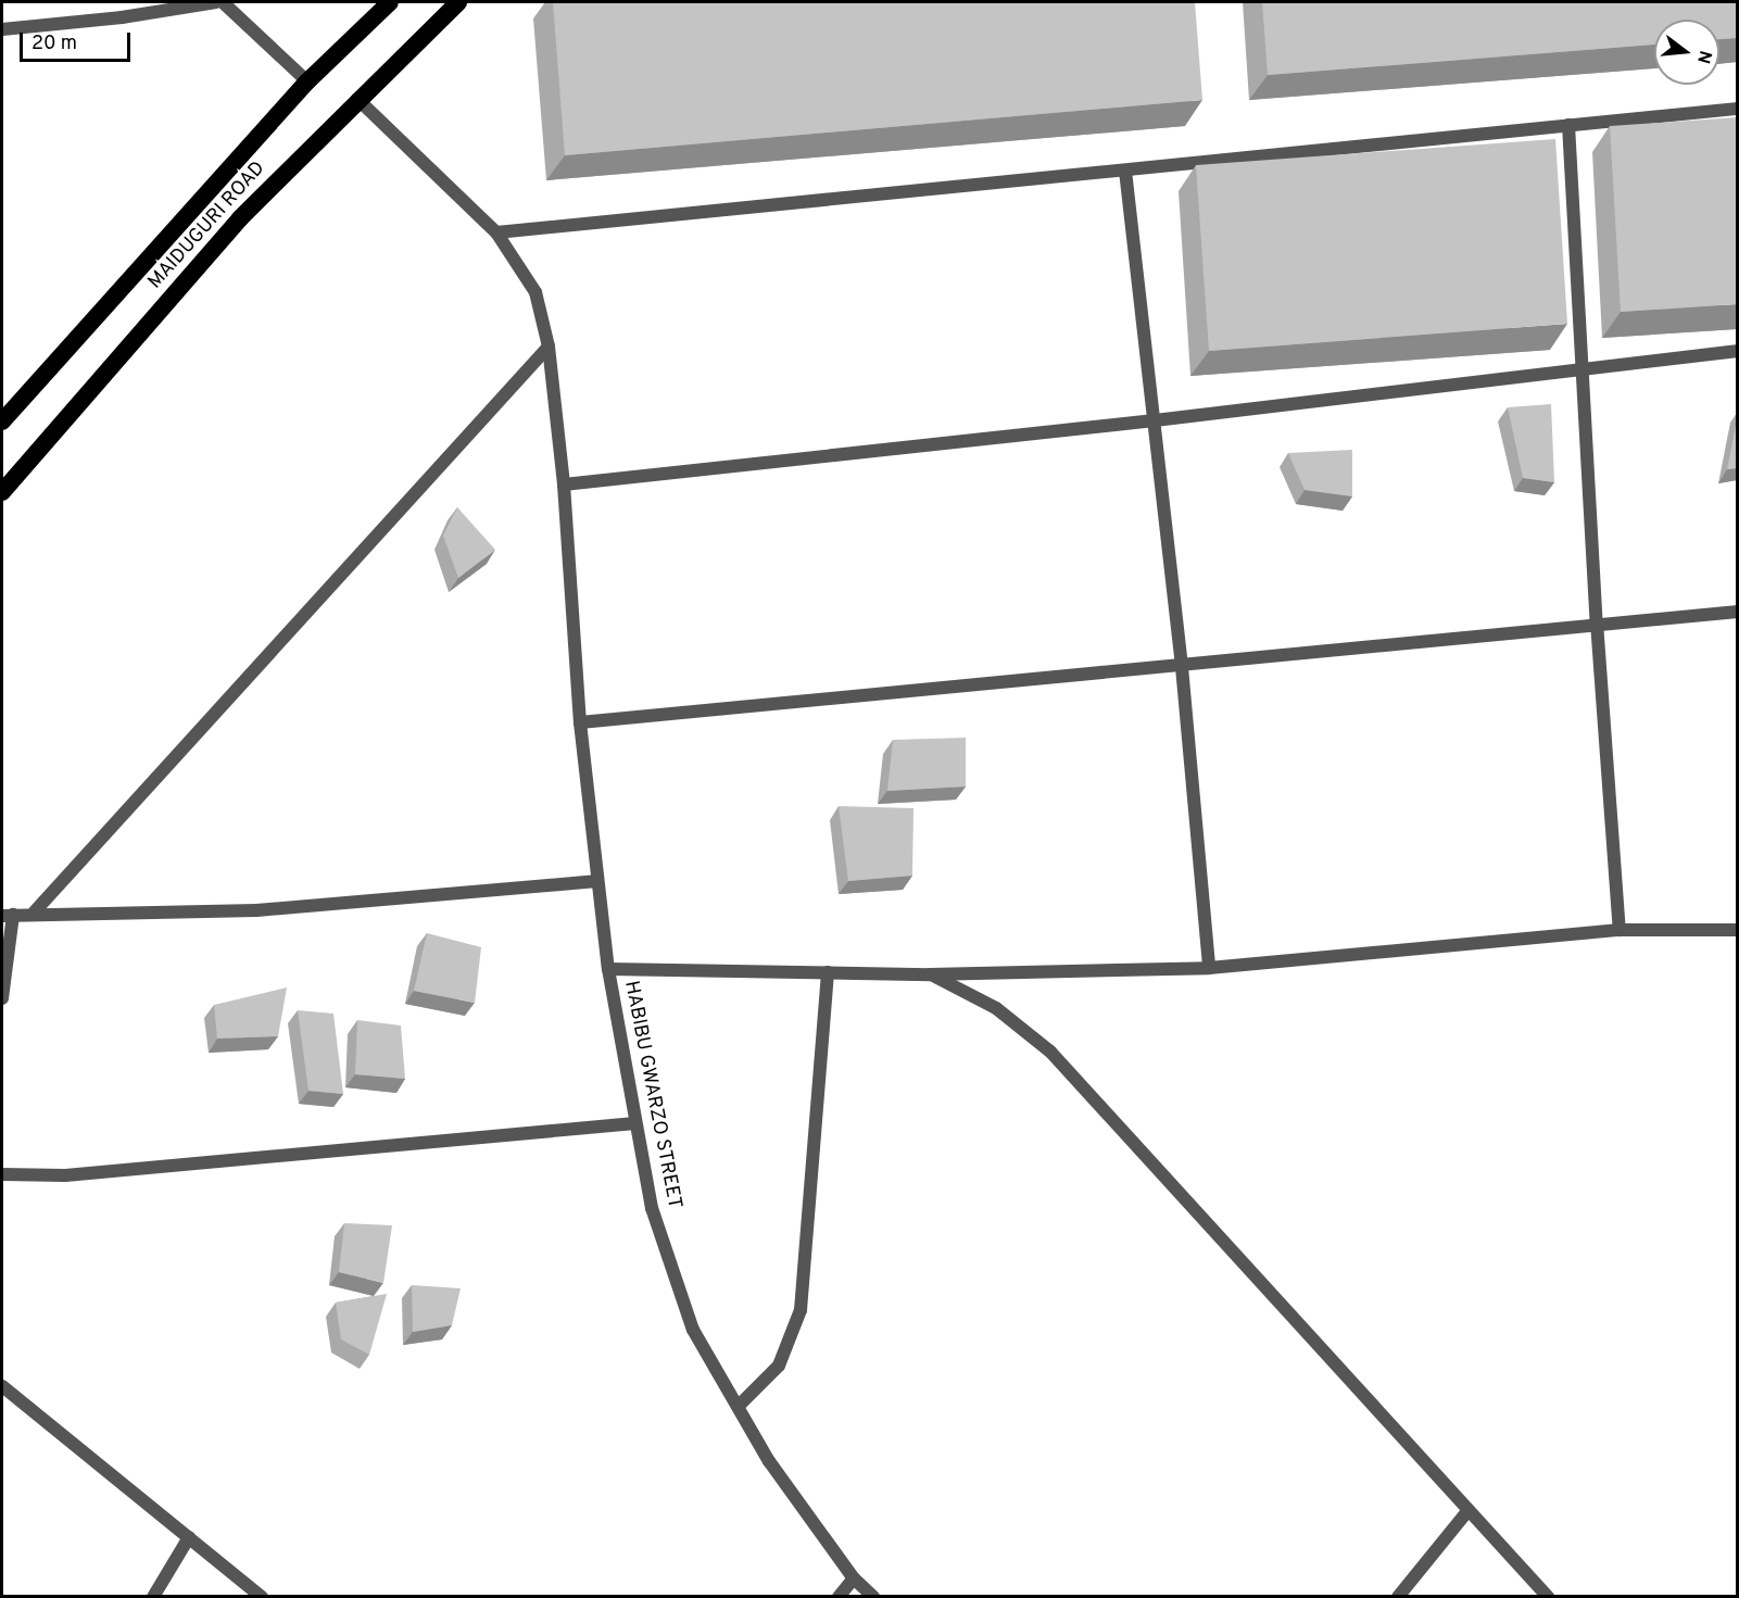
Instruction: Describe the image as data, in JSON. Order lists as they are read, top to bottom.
{
  "streets": {
    "highway": ["MAIDUGURI ROAD"],
    "street": ["HABIBU GWARZO STREET"]
  },
  "crossings": [
    ["MAIDUGURI ROAD", "HABIBU GWARZO STREET"]
  ],
  "scale_bar": "20 m",
  "north": "right"
}
